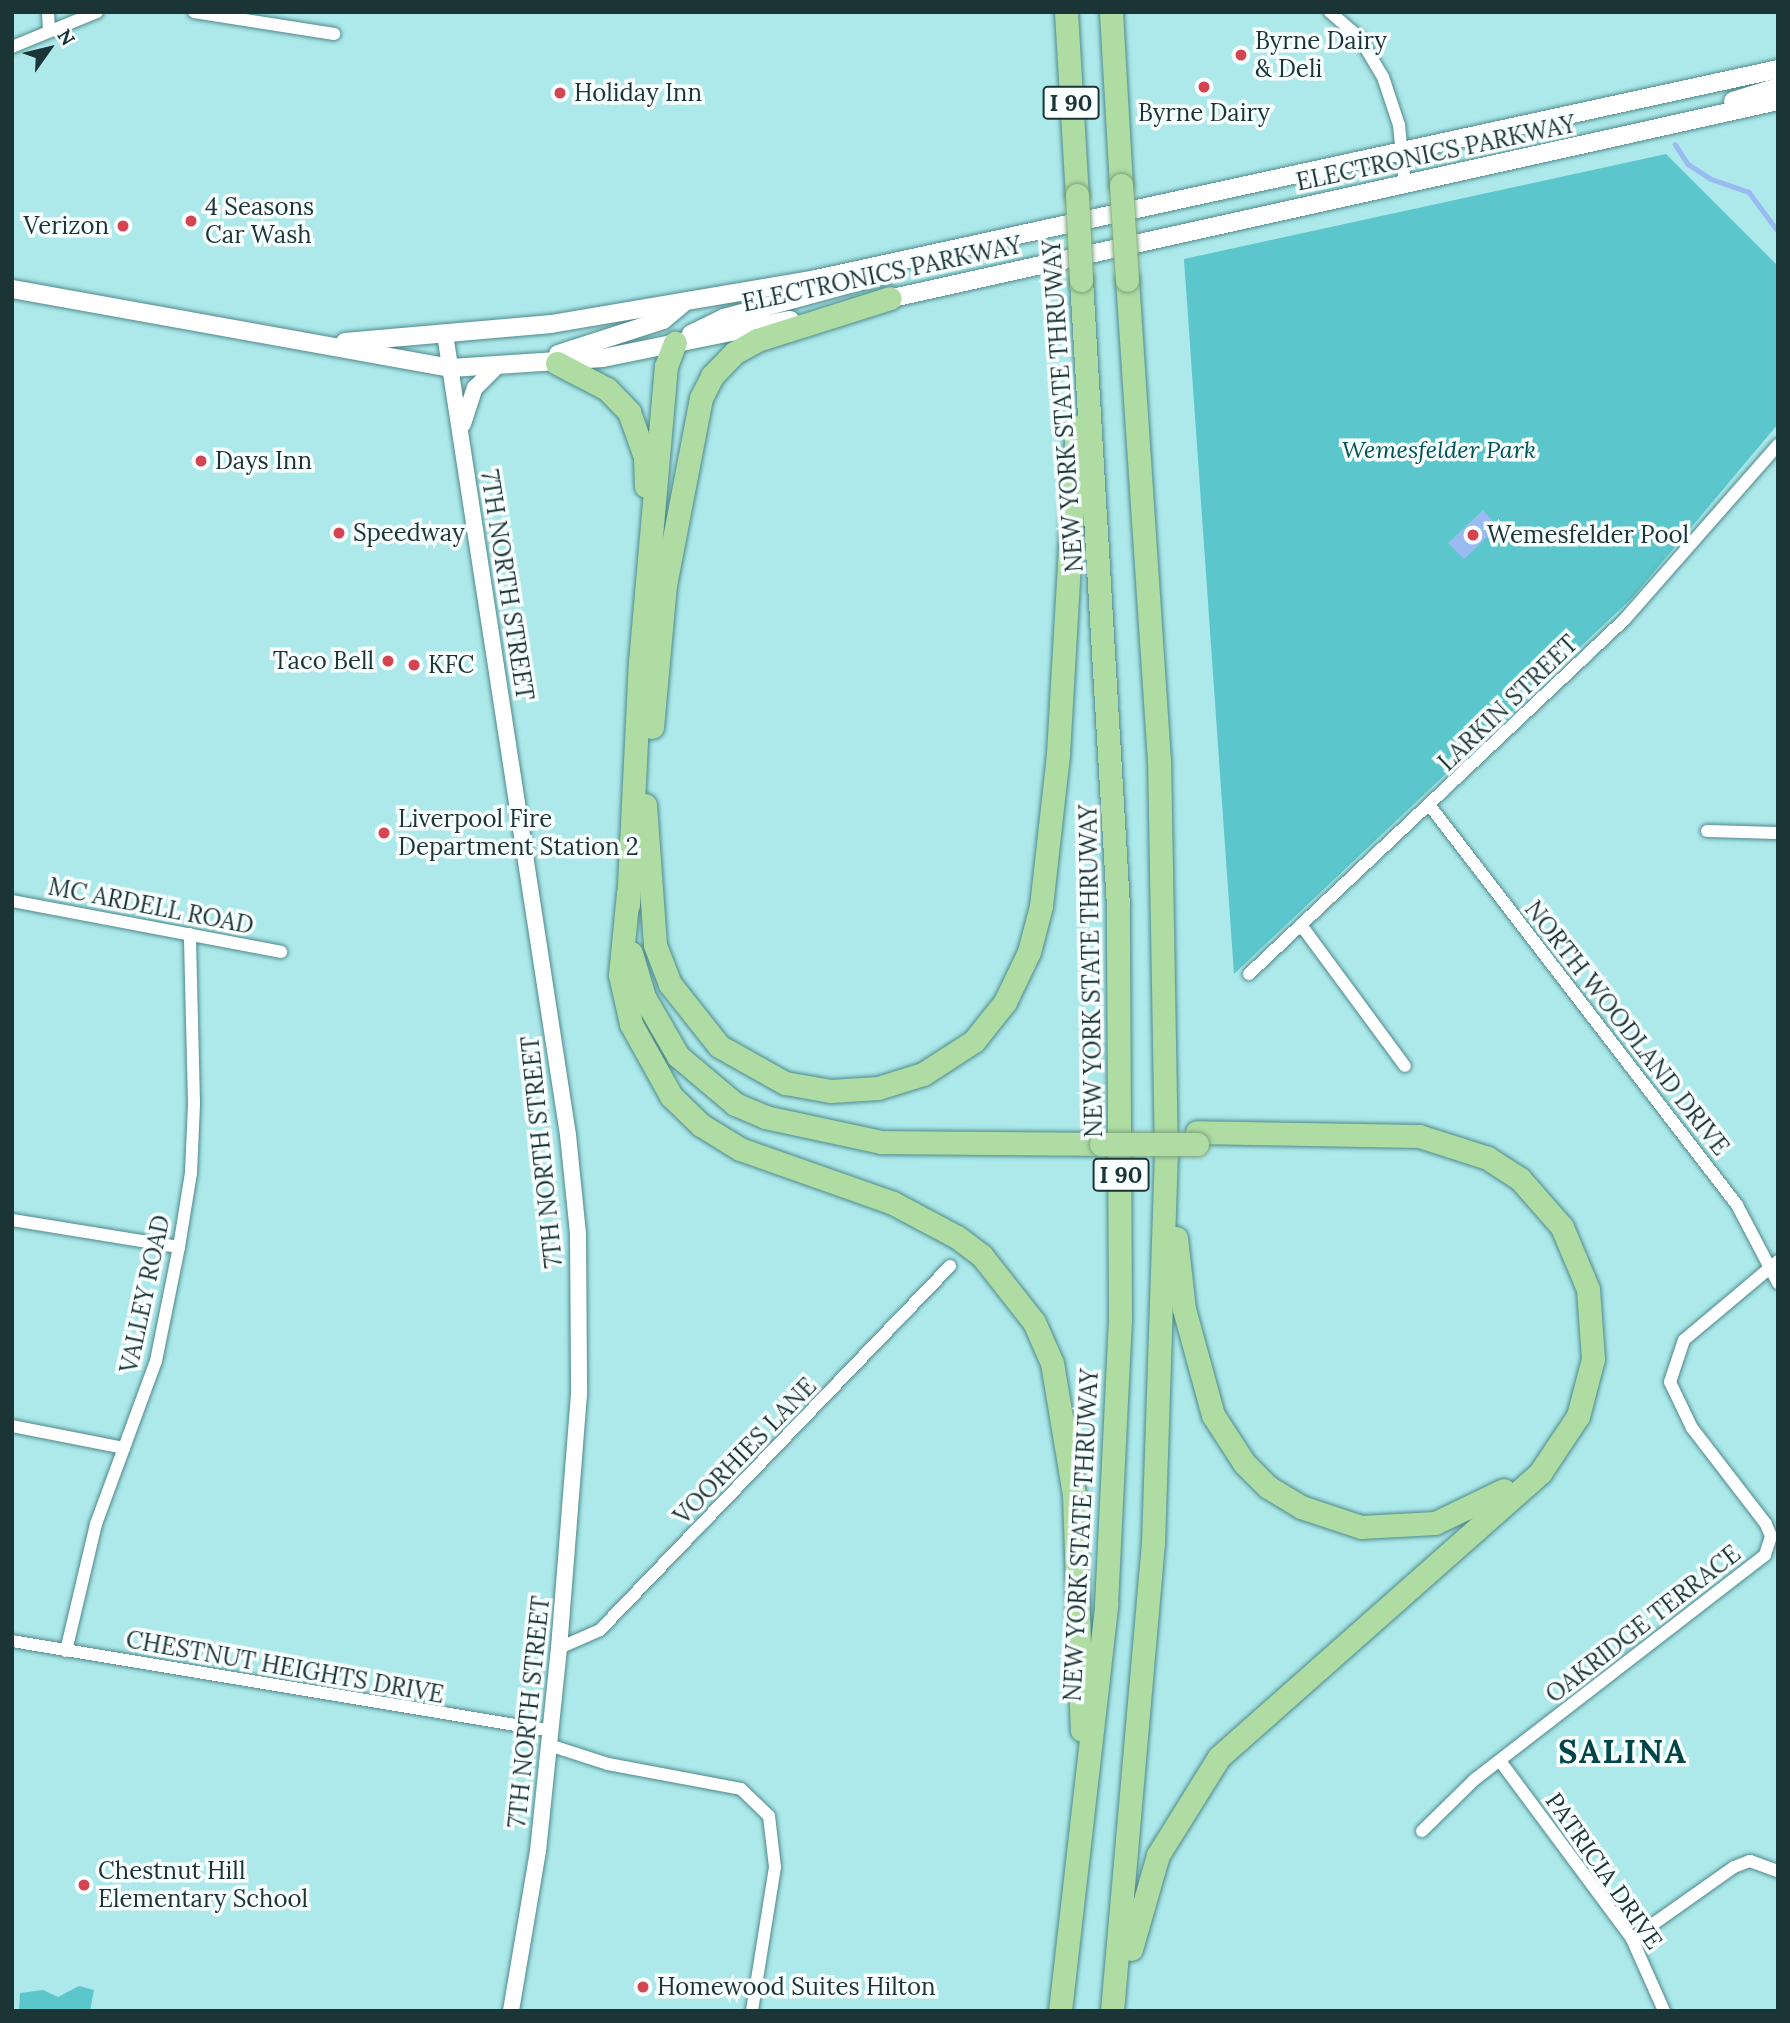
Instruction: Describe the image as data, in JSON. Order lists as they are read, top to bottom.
{
  "streets": {
    "highway": ["I 90", "NEW YORK STATE THRUWAY"],
    "main road": ["ELECTRONICS PARKWAY"],
    "street": [
      "7TH NORTH STREET",
      "LARKIN STREET",
      "MC ARDELL ROAD",
      "NORTH WOODLAND DRIVE",
      "VALLEY ROAD",
      "VOORHIES LANE",
      "OAKRIDGE TERRACE",
      "CHESTNUT HEIGHTS DRIVE",
      "PATRICIA DRIVE"
    ]
  },
  "crossings": [
    ["ELECTRONICS PARKWAY", "7TH NORTH STREET"],
    ["7TH NORTH STREET", "VOORHIES LANE"],
    ["7TH NORTH STREET", "CHESTNUT HEIGHTS DRIVE"],
    ["LARKIN STREET", "NORTH WOODLAND DRIVE"],
    ["MC ARDELL ROAD", "VALLEY ROAD"],
    ["NORTH WOODLAND DRIVE", "OAKRIDGE TERRACE"],
    ["VALLEY ROAD", "CHESTNUT HEIGHTS DRIVE"],
    ["OAKRIDGE TERRACE", "PATRICIA DRIVE"]
  ],
  "districts": ["SALINA"],
  "parks": ["Wemesfelder Park"],
  "places": [
    "Byrne Dairy & Deli",
    "Byrne Dairy",
    "Holiday Inn",
    "4 Seasons Car Wash",
    "Verizon",
    "Days Inn",
    "Speedway",
    "Wemesfelder Pool",
    "Taco Bell",
    "KFC",
    "Liverpool Fire Department Station 2",
    "Chestnut Hill Elementary School",
    "Homewood Suites Hilton"
  ],
  "north": "top right"
}
